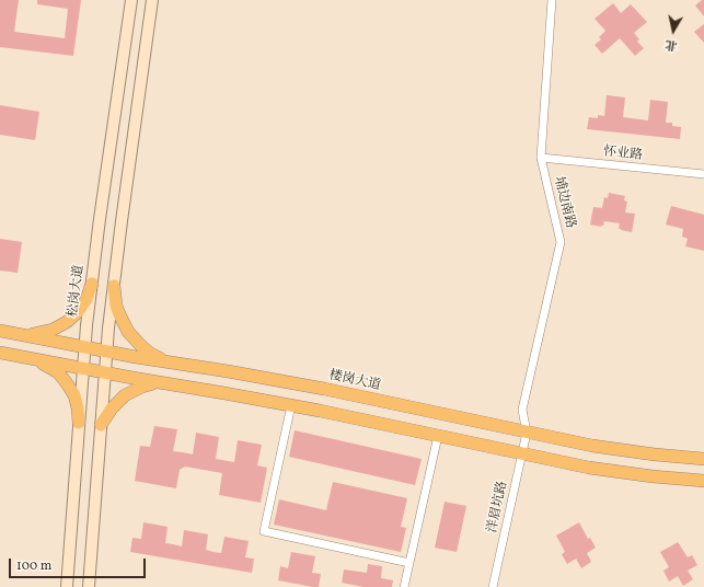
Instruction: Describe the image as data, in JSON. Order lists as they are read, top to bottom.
{
  "streets": {
    "main road": ["松岗大道", "楼岗大道"],
    "street": ["怀业路", "埔边南路", "洋眉坑路"]
  },
  "crossings": [
    ["怀业路", "埔边南路"],
    ["埔边南路", "楼岗大道"],
    ["埔边南路", "洋眉坑路"],
    ["松岗大道", "楼岗大道"],
    ["楼岗大道", "洋眉坑路"]
  ],
  "scale_bar": "100 m",
  "north": "bottom"
}
